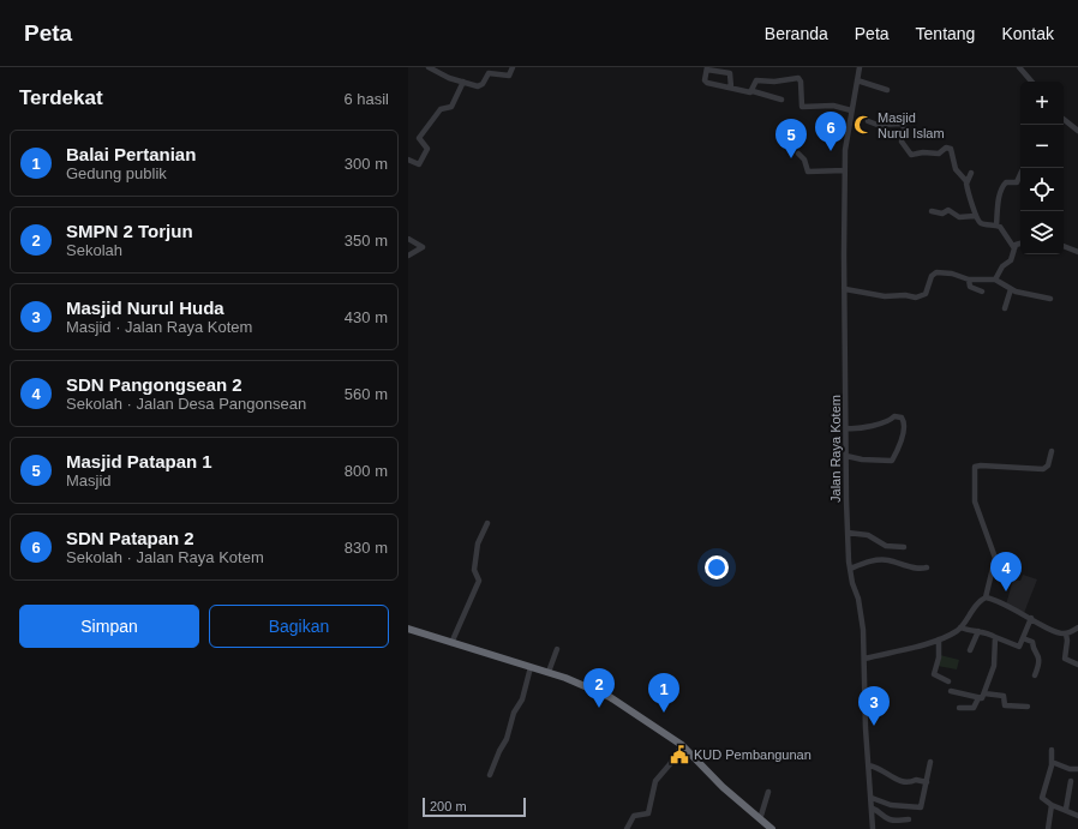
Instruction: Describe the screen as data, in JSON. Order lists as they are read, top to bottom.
{
  "streets": {
    "street": ["Jalan Raya Kotem"]
  },
  "places": {
    "mosque": ["Masjid Nurul Islam"],
    "public building": ["KUD Pembangunan"]
  },
  "scale_bar": "200 m",
  "page": {
    "header": "Peta",
    "nav": [
      "Beranda",
      "Peta",
      "Tentang",
      "Kontak"
    ],
    "heading": ["Terdekat", "6 hasil"],
    "map_buttons": ["+", "−"],
    "pins": [
      "6",
      "5",
      "4",
      "2",
      "1",
      "3"
    ],
    "list": [
      {
        "mark": "1",
        "name": "Balai Pertanian",
        "note": "Gedung publik",
        "value": "300 m"
      },
      {
        "mark": "2",
        "name": "SMPN 2 Torjun",
        "note": "Sekolah",
        "value": "350 m"
      },
      {
        "mark": "3",
        "name": "Masjid Nurul Huda",
        "note": "Masjid · Jalan Raya Kotem",
        "value": "430 m"
      },
      {
        "mark": "4",
        "name": "SDN Pangongsean 2",
        "note": "Sekolah · Jalan Desa Pangonsean",
        "value": "560 m"
      },
      {
        "mark": "5",
        "name": "Masjid Patapan 1",
        "note": "Masjid",
        "value": "800 m"
      },
      {
        "mark": "6",
        "name": "SDN Patapan 2",
        "note": "Sekolah · Jalan Raya Kotem",
        "value": "830 m"
      }
    ],
    "buttons": ["Simpan", "Bagikan"],
    "scale": "200 m"
  }
}
